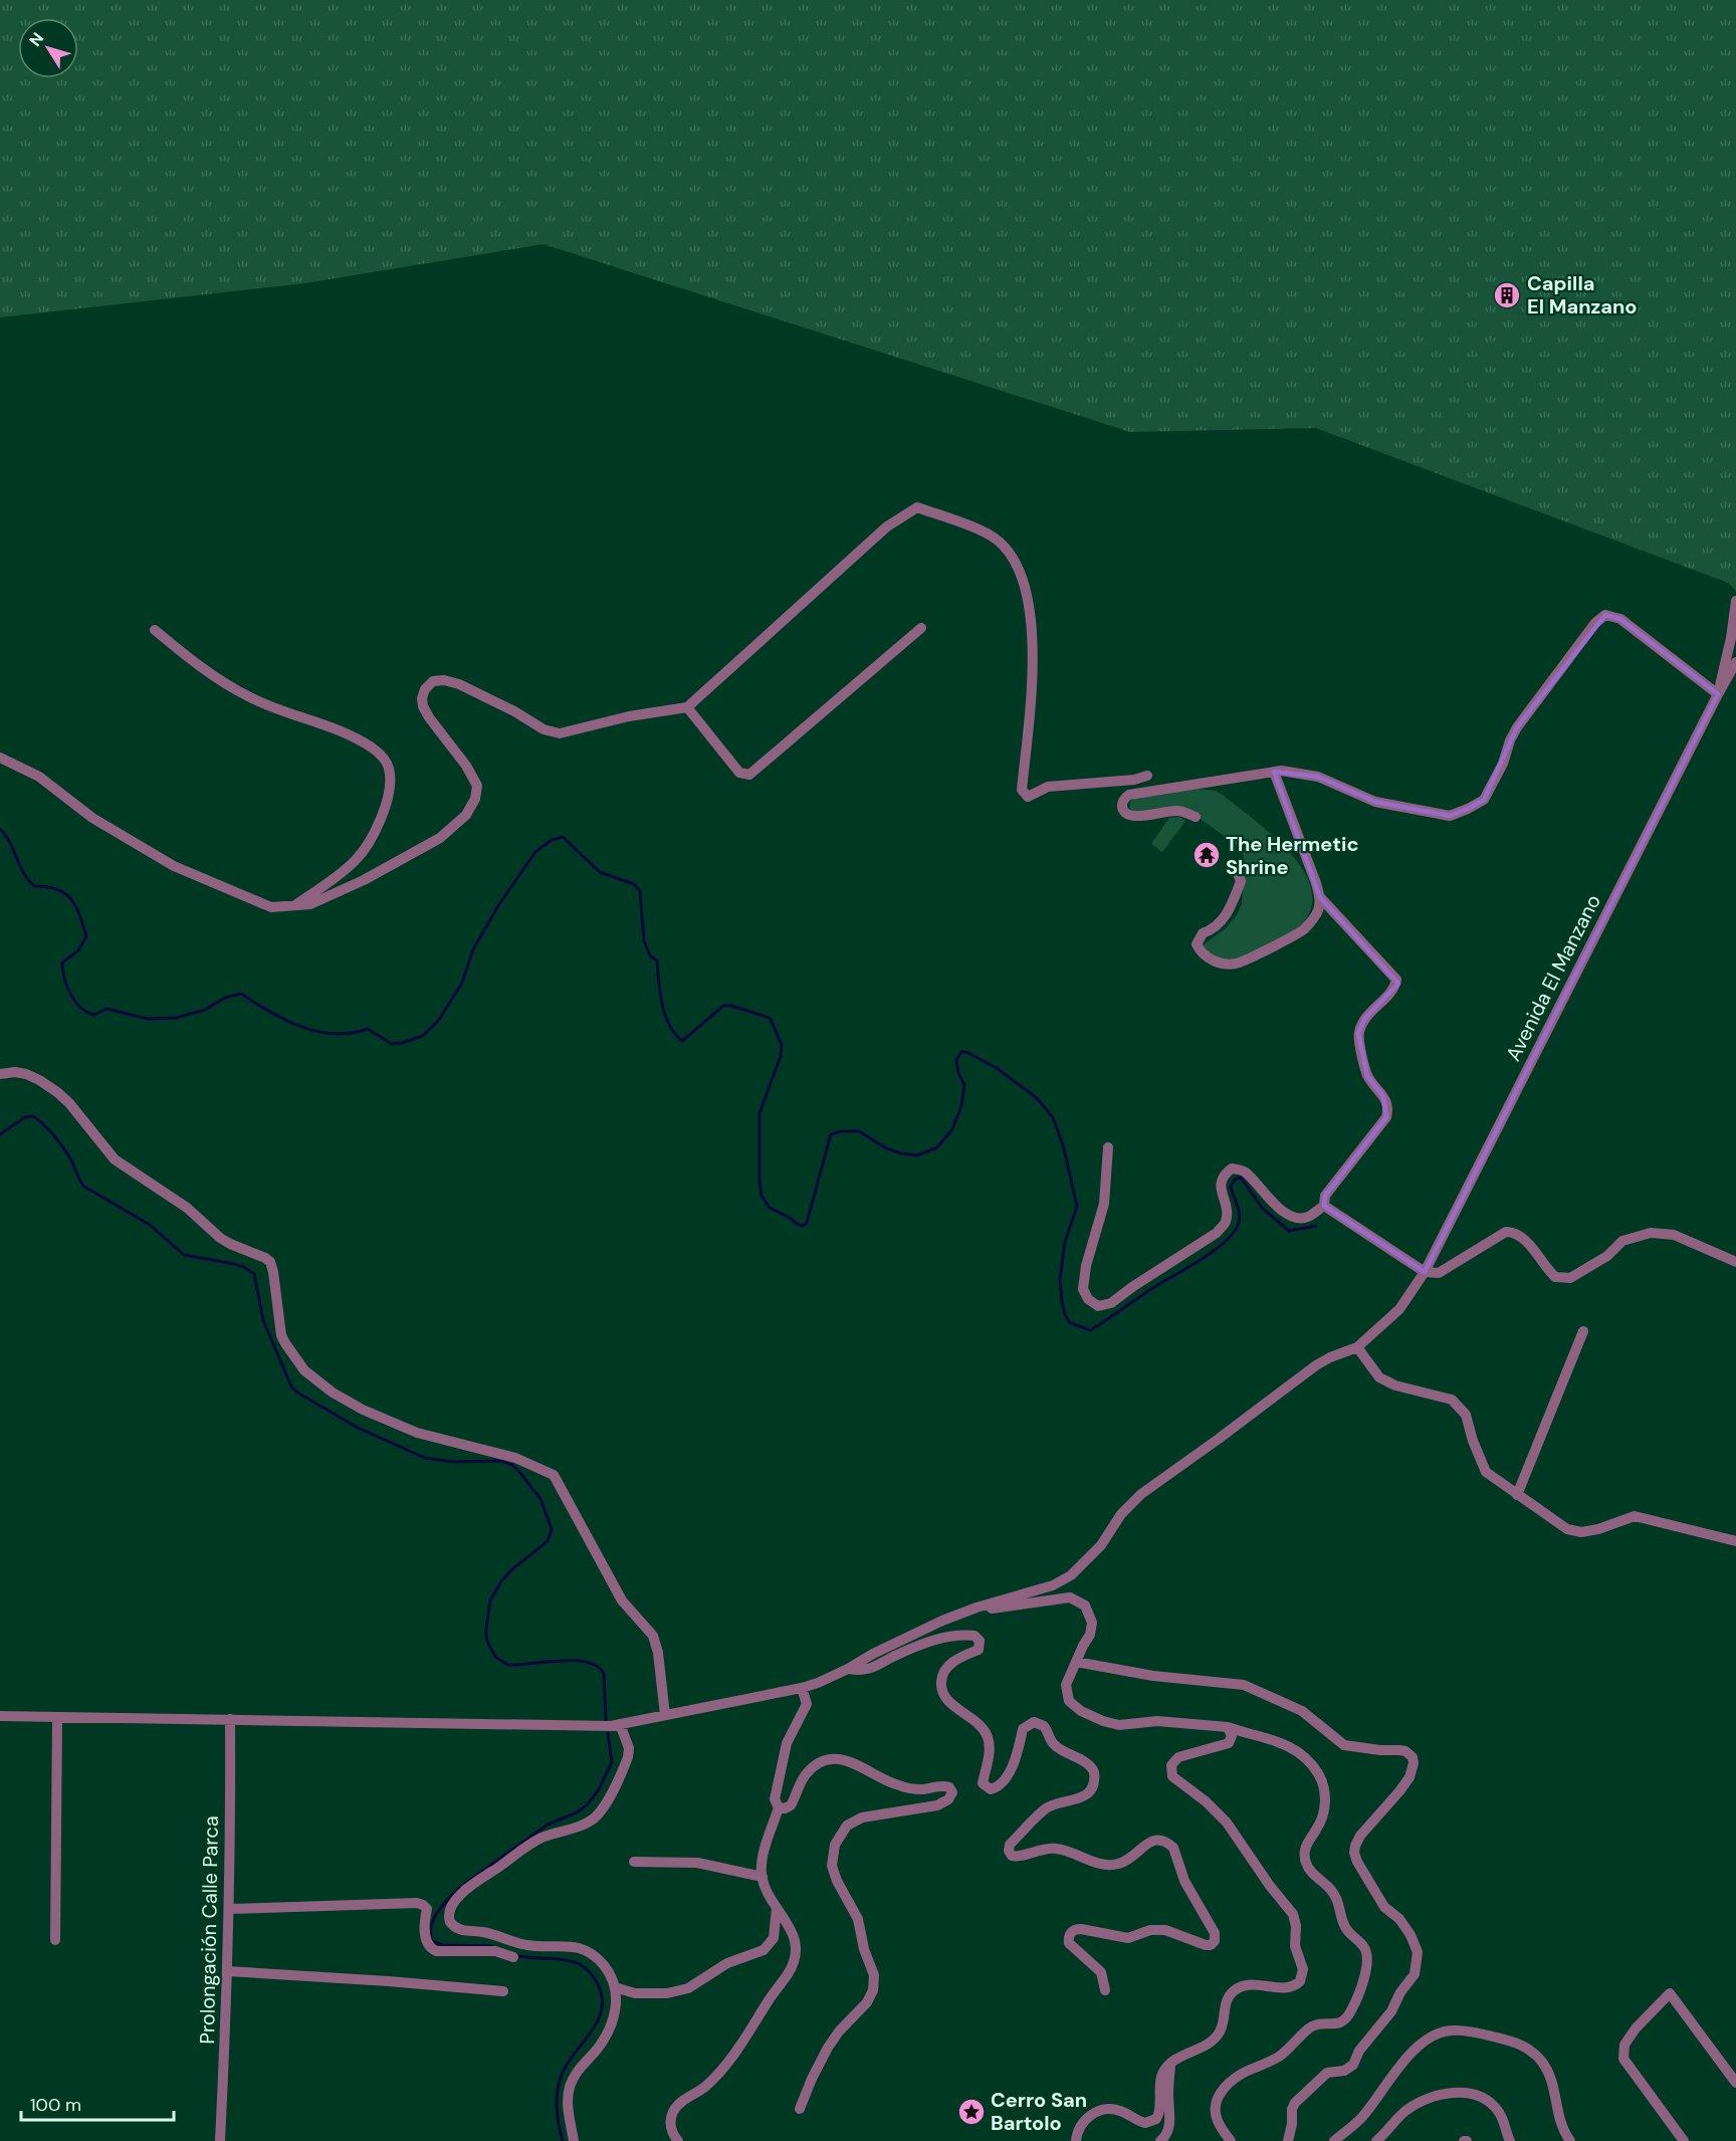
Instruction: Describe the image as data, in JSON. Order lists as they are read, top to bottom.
{
  "streets": {
    "street": ["Avenida El Manzano", "Prolongación Calle Parca"]
  },
  "places": {
    "building": ["Capilla El Manzano"],
    "temple": ["The Hermetic Shrine"],
    "place": ["Cerro San Bartolo"]
  },
  "scale_bar": "100 m",
  "north": "top left"
}
